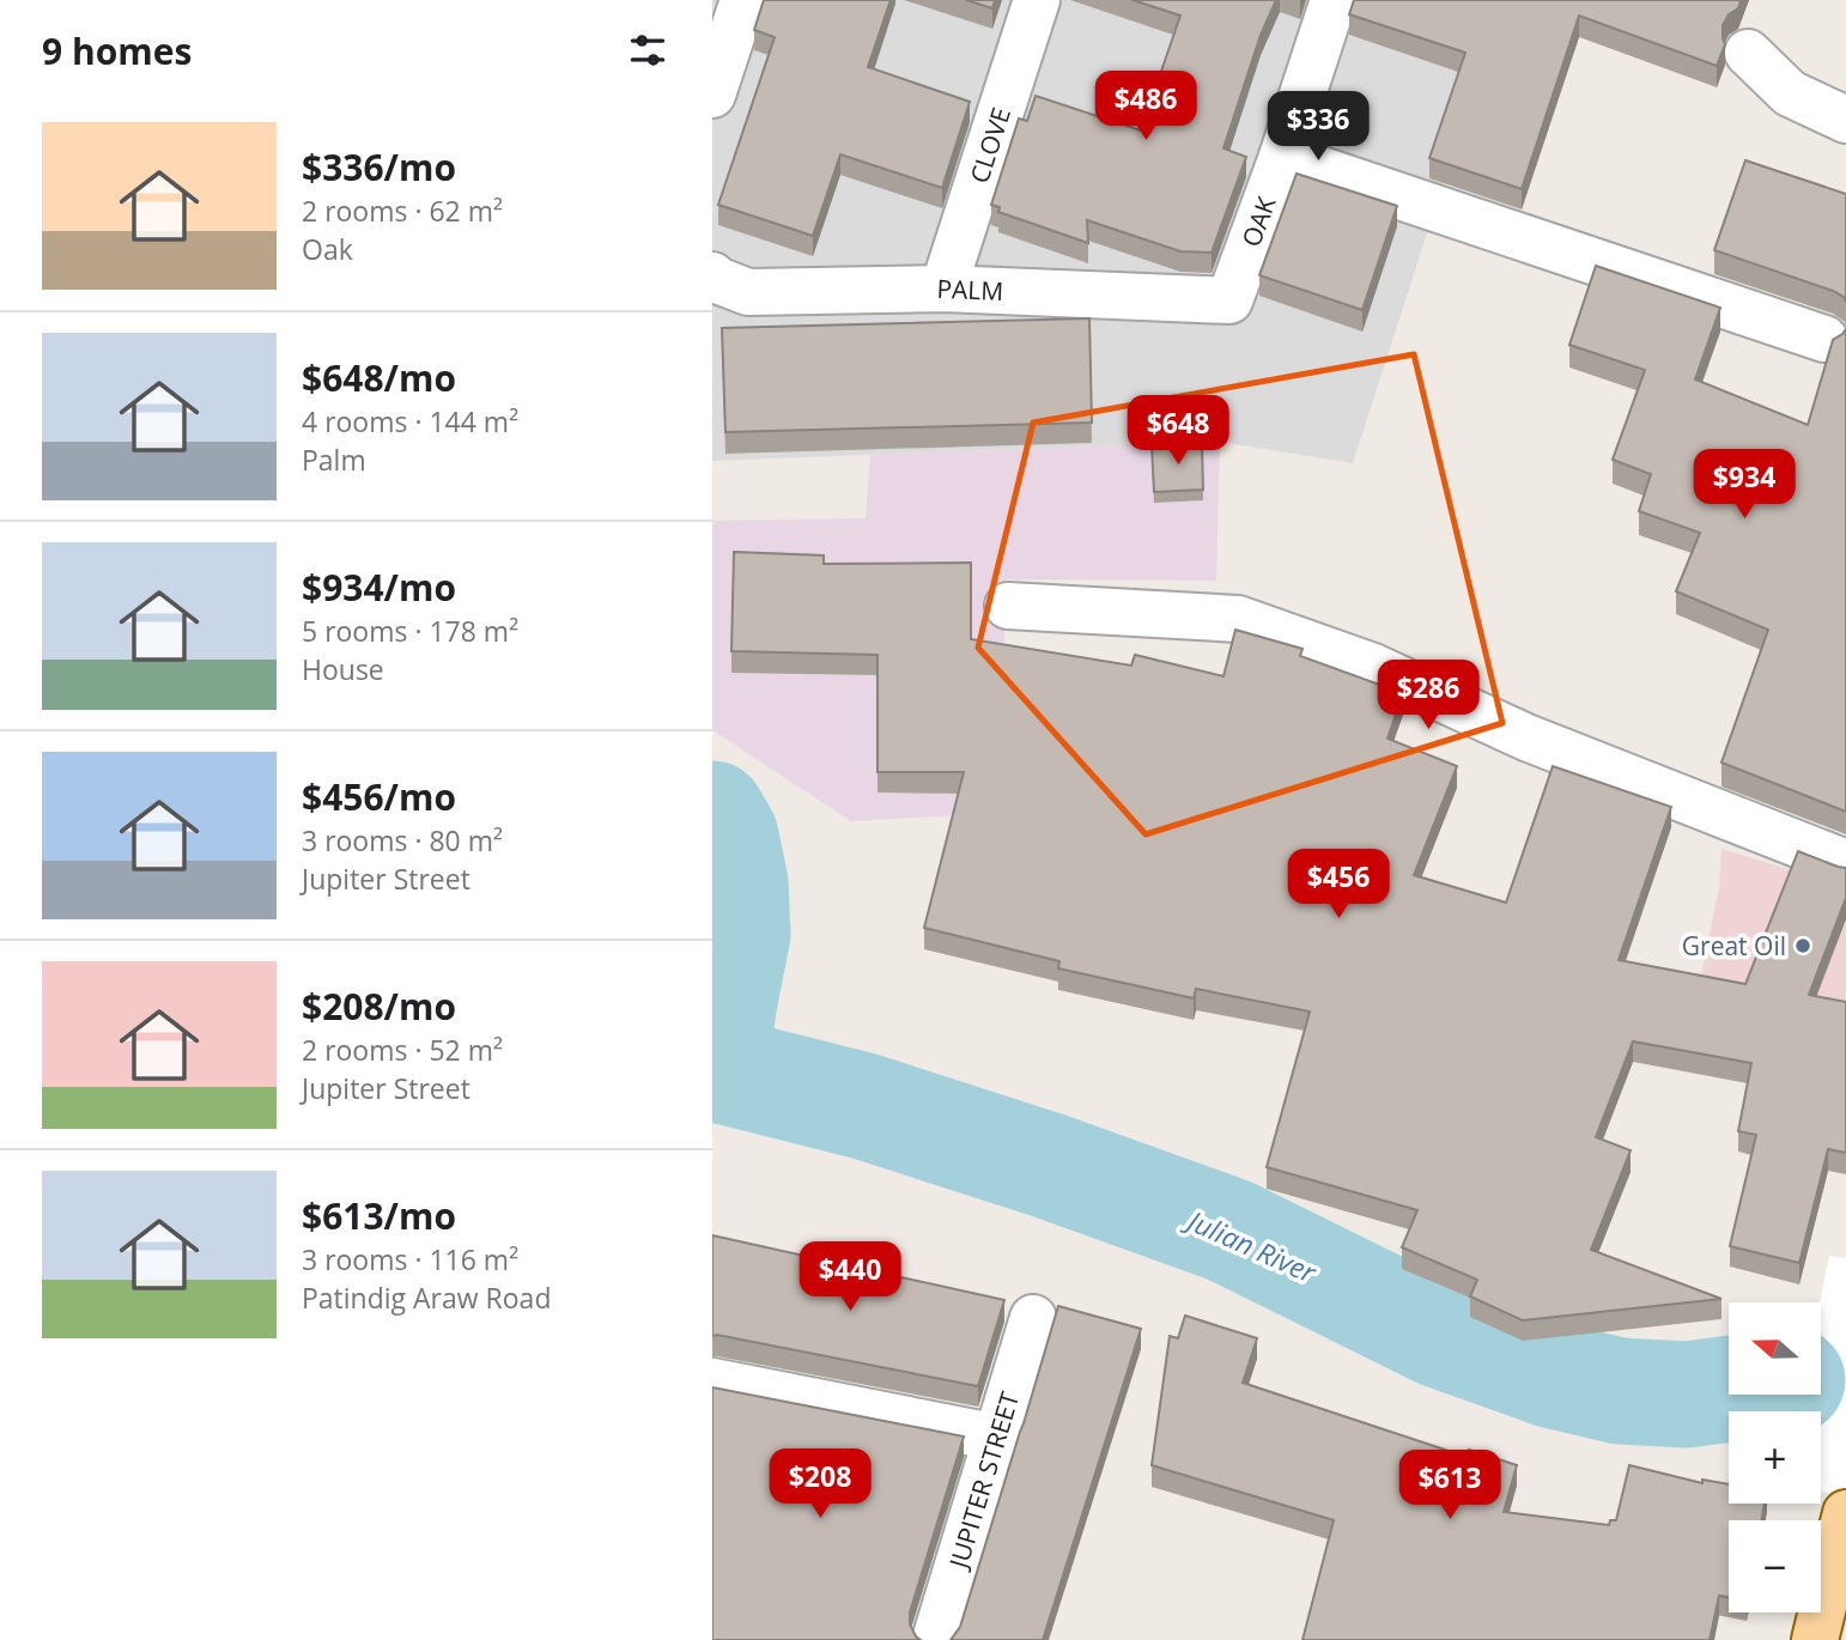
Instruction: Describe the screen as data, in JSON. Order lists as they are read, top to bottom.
{
  "streets": {
    "street": [
      "CLOVE",
      "OAK",
      "PALM",
      "JUPITER STREET"
    ]
  },
  "crossings": [
    ["CLOVE", "PALM"],
    ["OAK", "PALM"]
  ],
  "water": ["Julian River"],
  "places": ["Great Oil"],
  "north": "left",
  "page": {
    "heading": "9 homes",
    "price": [
      "$486",
      "$336",
      "$648",
      "$934",
      "$286",
      "$456",
      "$440",
      "$208",
      "$613"
    ],
    "list": [
      {
        "name": "$336/mo",
        "note": "2 rooms · 62 m² · Oak"
      },
      {
        "name": "$648/mo",
        "note": "4 rooms · 144 m² · Palm"
      },
      {
        "name": "$934/mo",
        "note": "5 rooms · 178 m² · House"
      },
      {
        "name": "$456/mo",
        "note": "3 rooms · 80 m² · Jupiter Street"
      },
      {
        "name": "$208/mo",
        "note": "2 rooms · 52 m² · Jupiter Street"
      },
      {
        "name": "$613/mo",
        "note": "3 rooms · 116 m² · Patindig Araw Road"
      }
    ],
    "map_buttons": ["+", "−"]
  }
}
